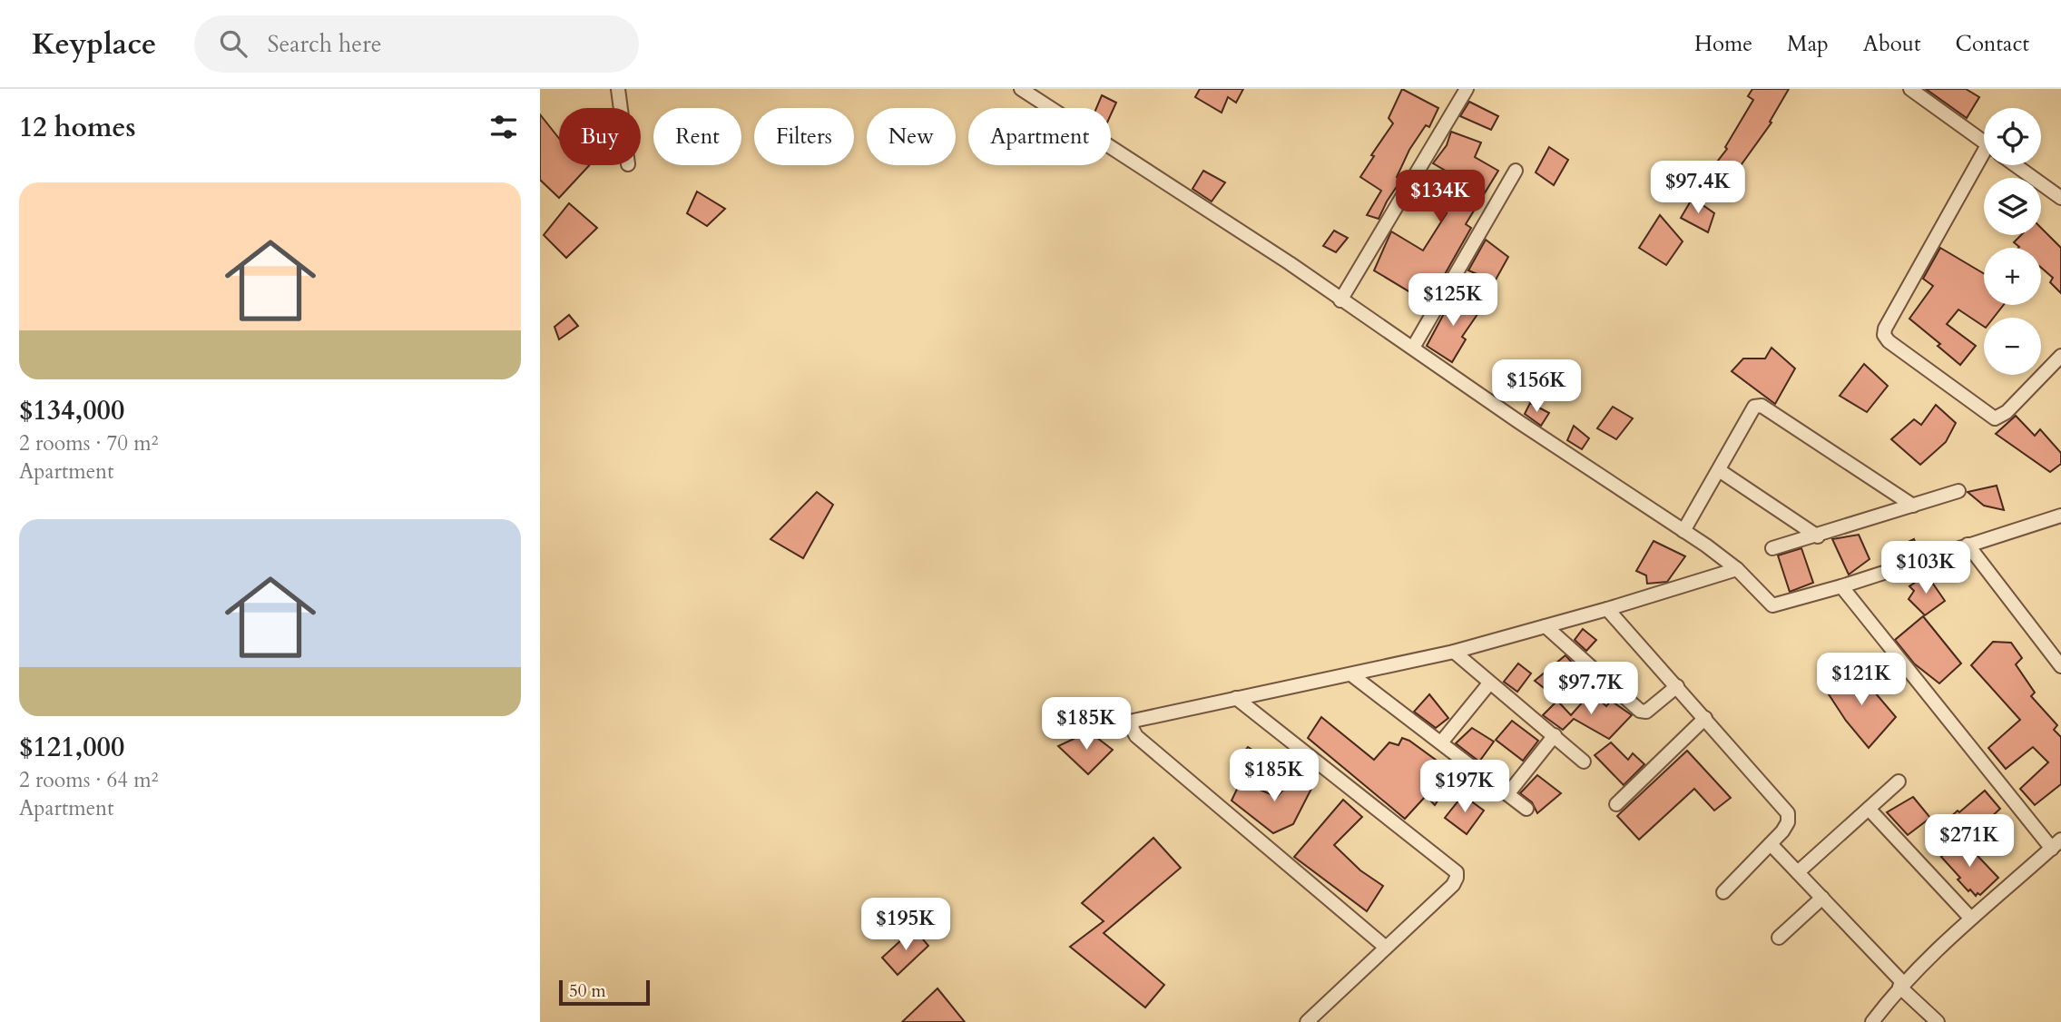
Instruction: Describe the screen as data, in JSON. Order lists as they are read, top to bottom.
{
  "scale_bar": "50 m",
  "page": {
    "header": "Keyplace",
    "search": "Search here",
    "nav": [
      "Home",
      "Map",
      "About",
      "Contact"
    ],
    "heading": "12 homes",
    "map_buttons": ["+", "−"],
    "chip": [
      "Buy",
      "Rent",
      "Filters",
      "New",
      "Apartment"
    ],
    "price": [
      "$97.4K",
      "$134K",
      "$125K",
      "$156K",
      "$103K",
      "$121K",
      "$97.7K",
      "$185K",
      "$185K",
      "$197K",
      "$271K",
      "$195K"
    ],
    "list": [
      {
        "name": "$134,000",
        "note": "2 rooms · 70 m² · Apartment"
      },
      {
        "name": "$121,000",
        "note": "2 rooms · 64 m² · Apartment"
      }
    ],
    "scale": "50 m"
  }
}
